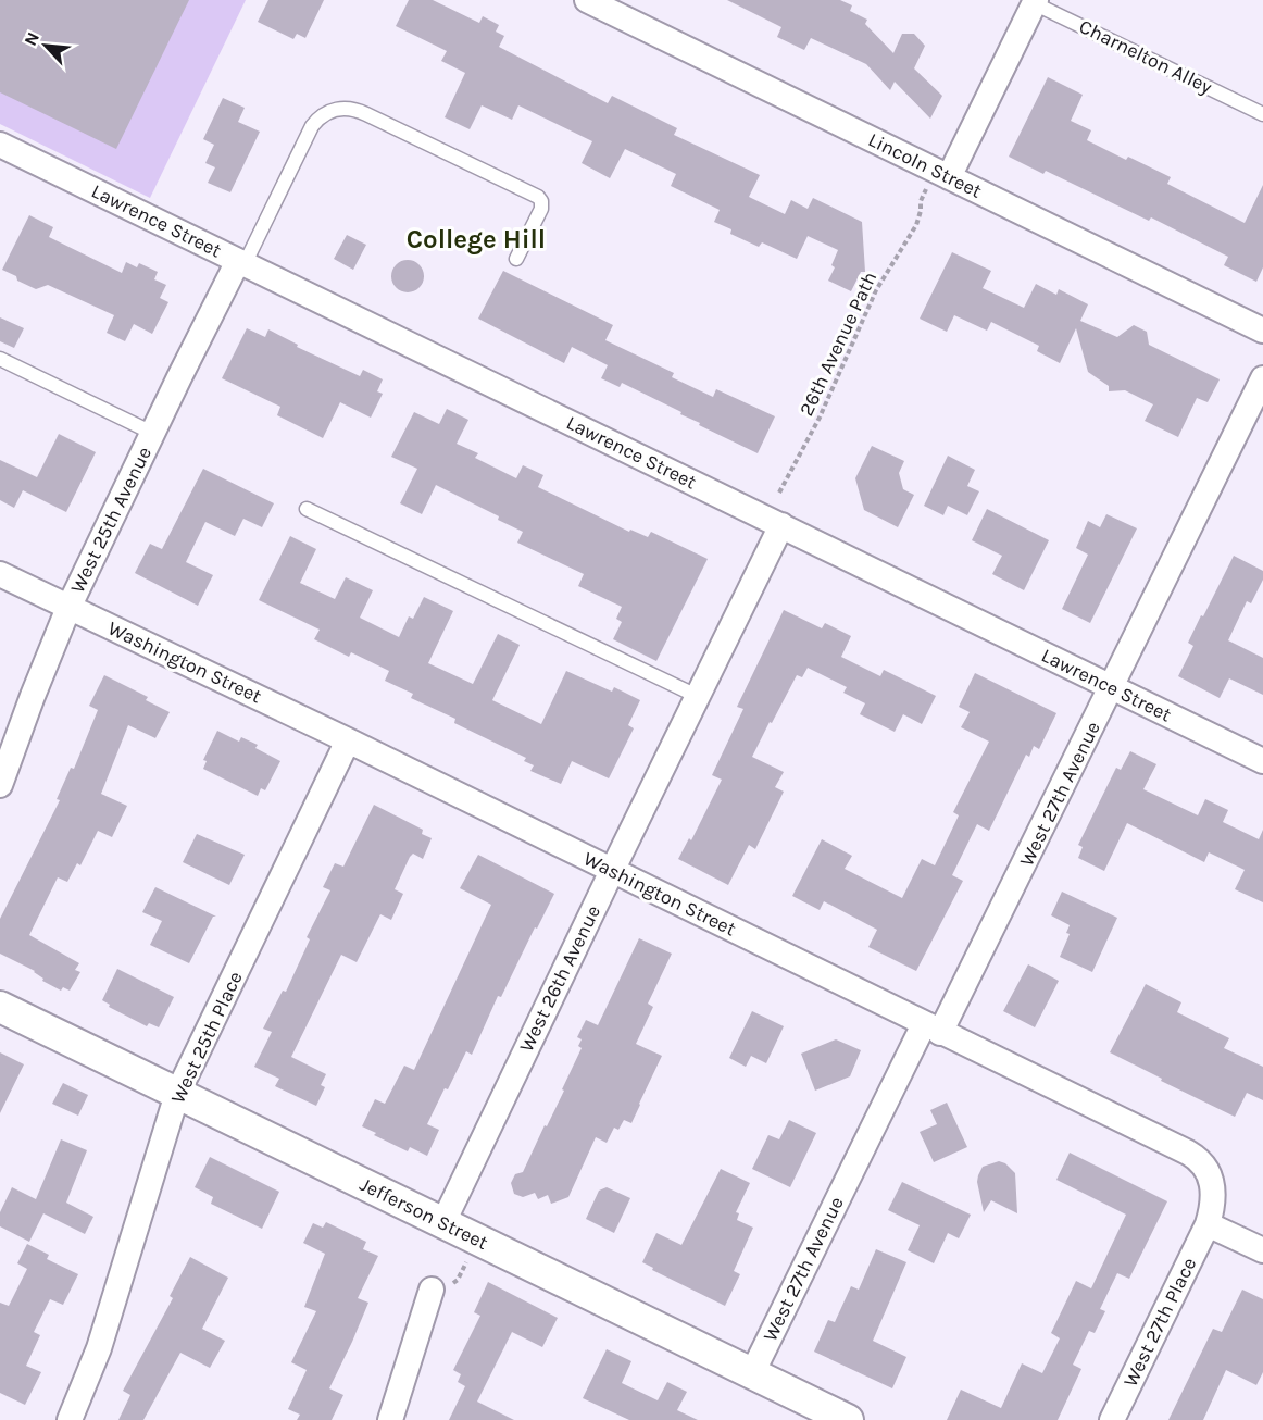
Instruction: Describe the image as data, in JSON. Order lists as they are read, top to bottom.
{
  "streets": {
    "street": [
      "Lincoln Street",
      "Lawrence Street",
      "West 25th Avenue",
      "Washington Street",
      "West 27th Avenue",
      "West 26th Avenue",
      "West 25th Place",
      "Jefferson Street",
      "West 27th Place"
    ],
    "lane": ["Charnelton Alley"],
    "path": ["26th Avenue Path"]
  },
  "crossings": [
    ["Lincoln Street", "26th Avenue Path"],
    ["Lawrence Street", "West 25th Avenue"],
    ["Lawrence Street", "West 27th Avenue"],
    ["Lawrence Street", "West 26th Avenue"],
    ["West 25th Avenue", "Washington Street"],
    ["Washington Street", "West 27th Avenue"],
    ["Washington Street", "West 26th Avenue"],
    ["Washington Street", "West 25th Place"],
    ["Washington Street", "West 27th Place"],
    ["West 27th Avenue", "Jefferson Street"],
    ["West 26th Avenue", "Jefferson Street"],
    ["West 25th Place", "Jefferson Street"]
  ],
  "districts": ["College Hill"],
  "north": "top left"
}
